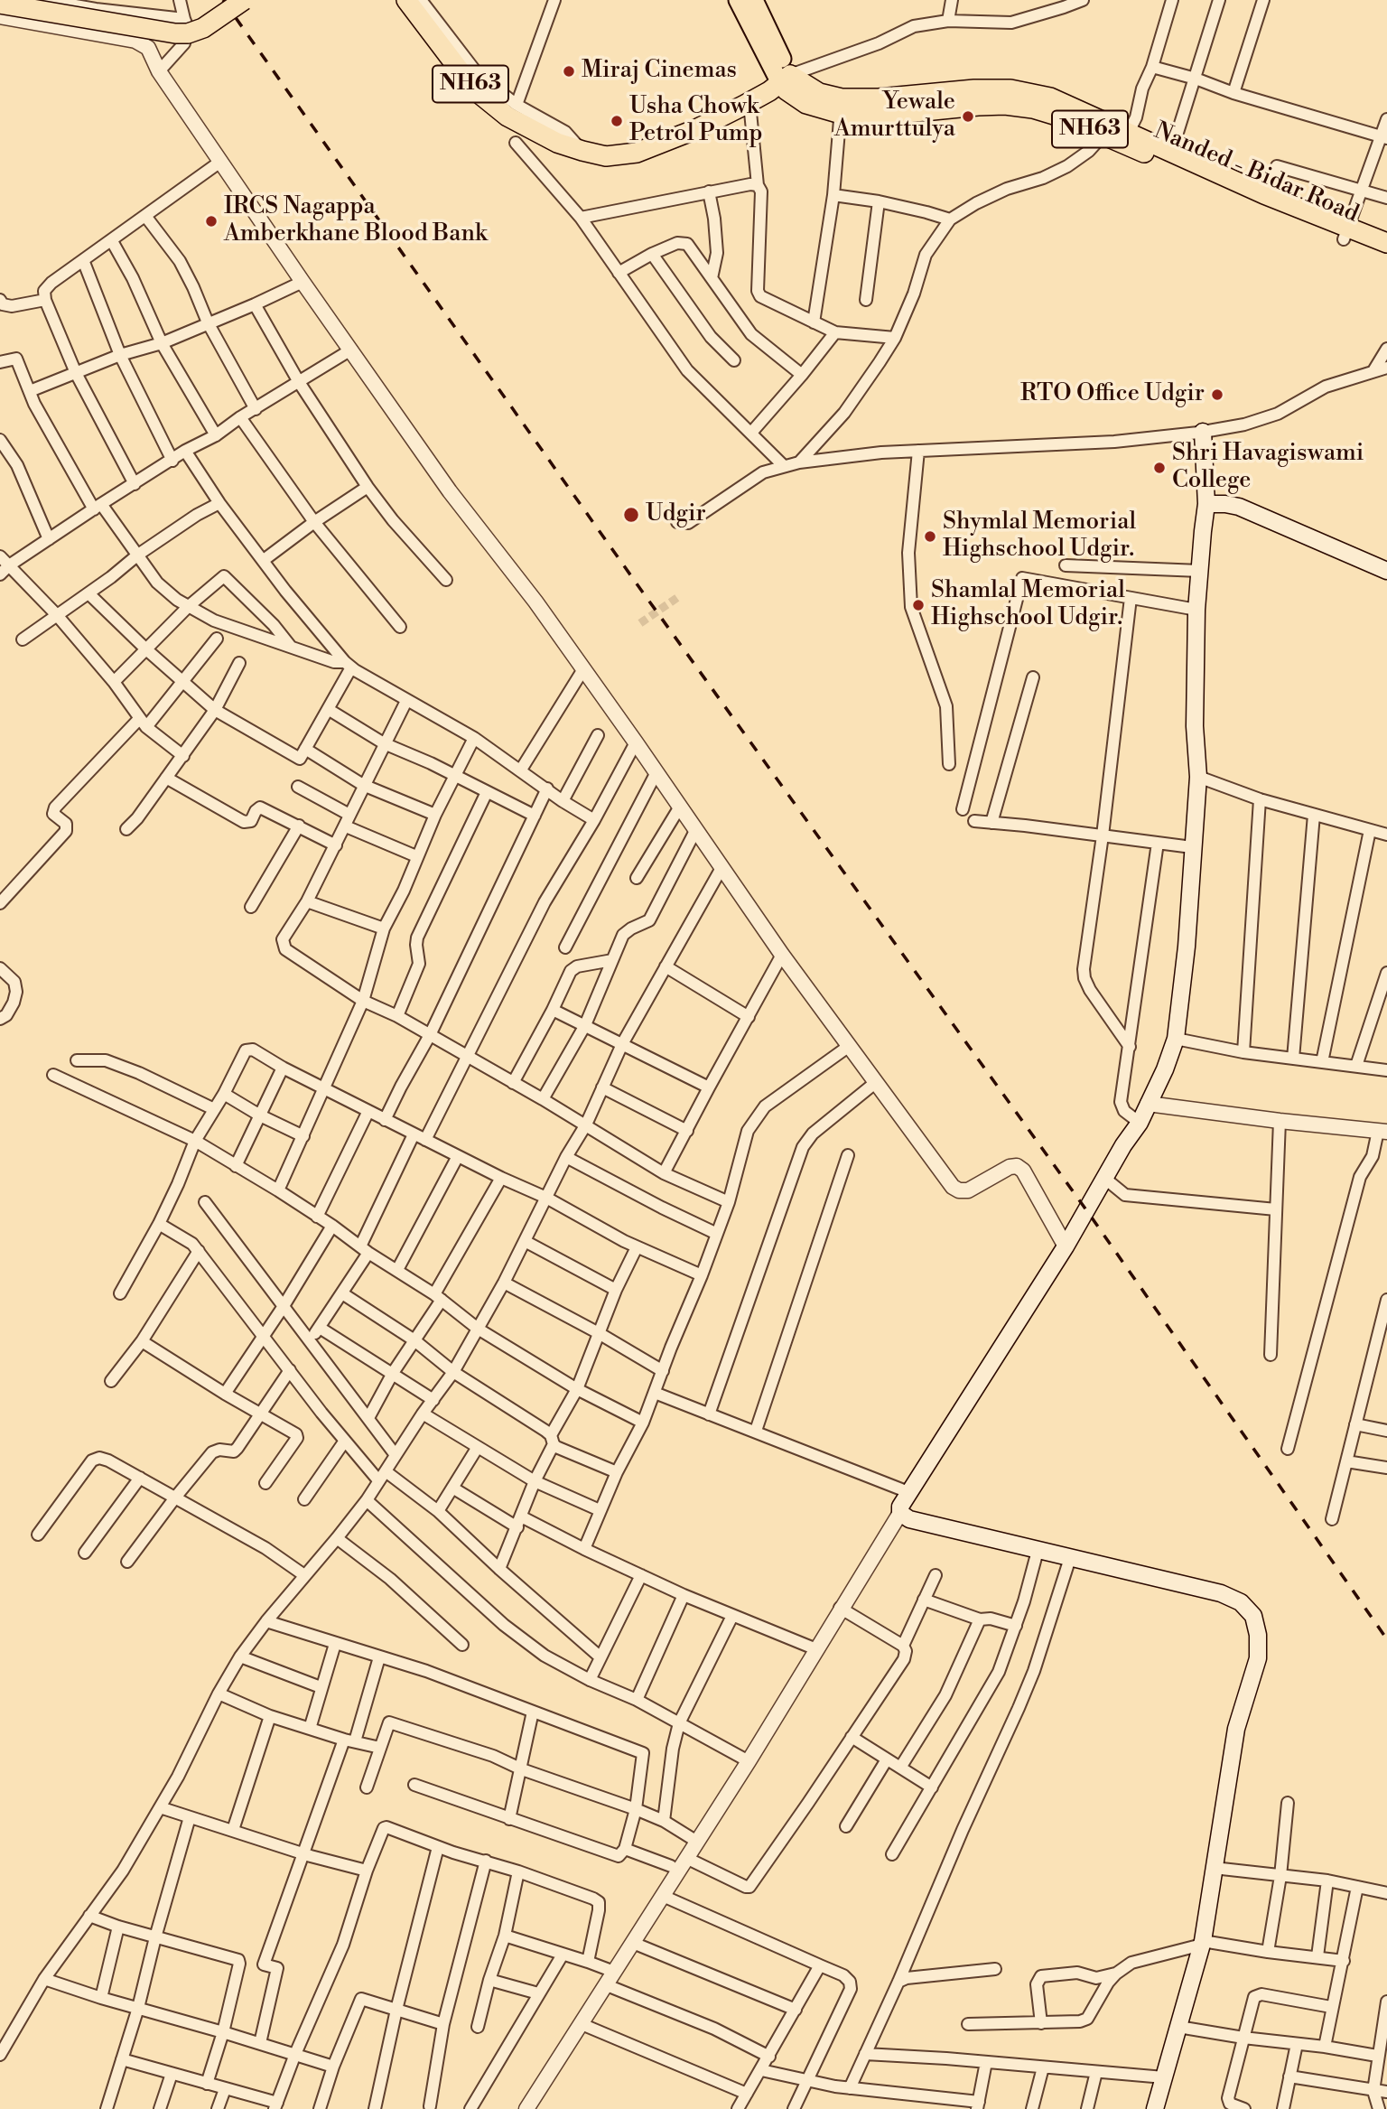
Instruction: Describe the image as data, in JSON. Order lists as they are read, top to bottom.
{
  "streets": {
    "highway": ["NH63", "Nanded - Bidar Road"]
  },
  "crossings": [
    ["NH63", "Nanded - Bidar Road"]
  ],
  "places": [
    "Miraj Cinemas",
    "Yewale Amurttulya",
    "Usha Chowk Petrol Pump",
    "IRCS Nagappa Amberkhane Blood Bank",
    "RTO Office Udgir",
    "Shri Havagiswami College",
    "Udgir",
    "Shymlal Memorial Highschool Udgir.",
    "Shamlal Memorial Highschool Udgir."
  ]
}
